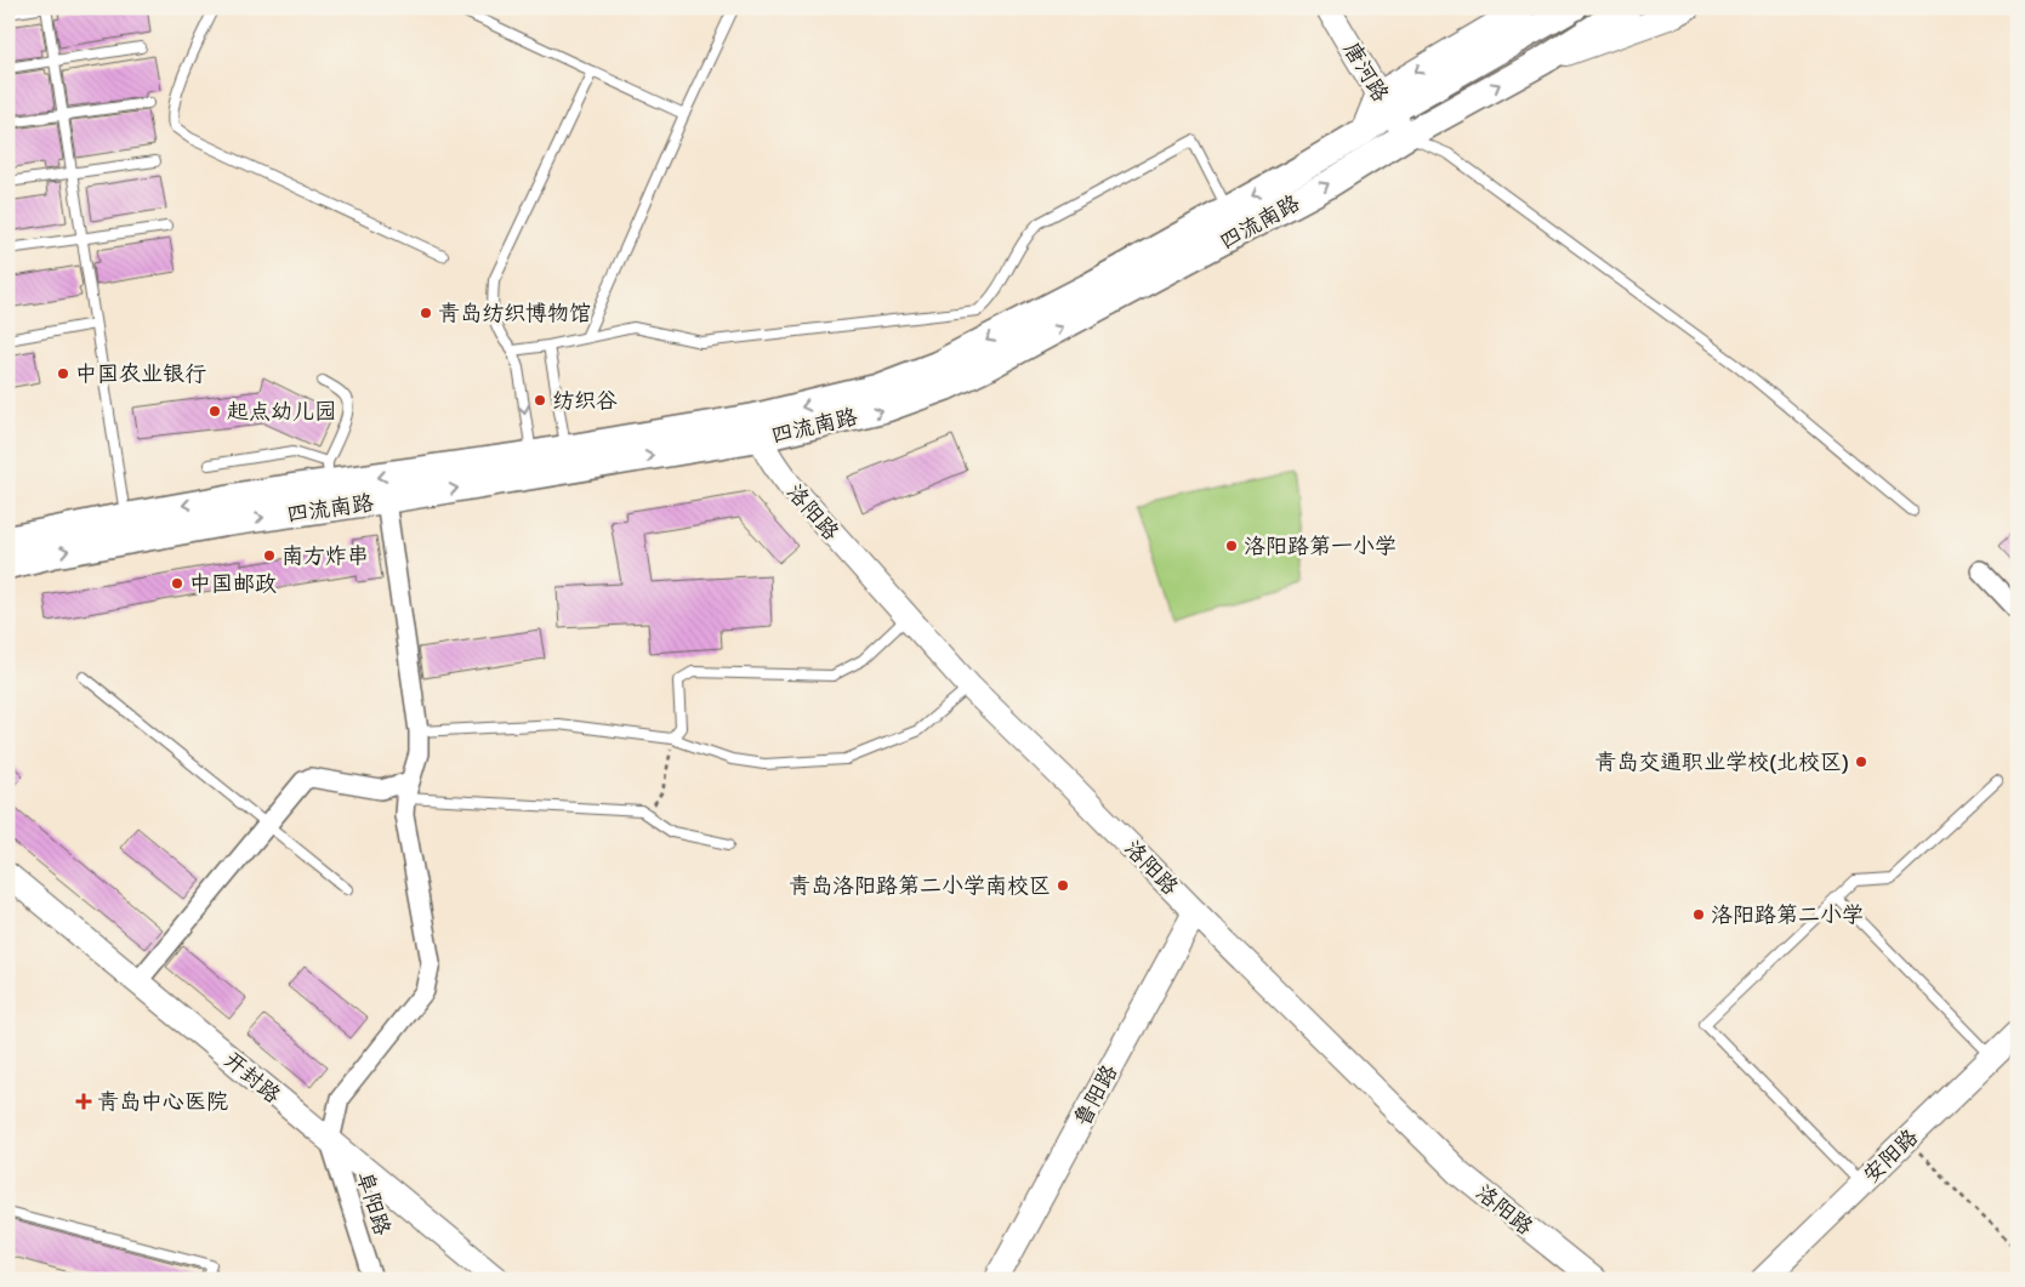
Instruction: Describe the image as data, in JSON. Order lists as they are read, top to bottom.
{
  "streets": {
    "main road": ["四流南路"],
    "street": [
      "唐河路",
      "洛阳路",
      "开封路",
      "鲁阳路",
      "安阳路",
      "阜阳路"
    ]
  },
  "crossings": [
    ["唐河路", "四流南路"],
    ["四流南路", "洛阳路"],
    ["洛阳路", "鲁阳路"],
    ["开封路", "阜阳路"]
  ],
  "places": {
    "other": [
      "青岛纺织博物馆",
      "中国农业银行",
      "纺织谷",
      "起点幼儿园",
      "洛阳路第一小学",
      "南方炸串",
      "中国邮政",
      "青岛交通职业学校(北校区)",
      "青岛洛阳路第二小学南校区",
      "洛阳路第二小学"
    ],
    "health": ["青岛中心医院"]
  }
}
